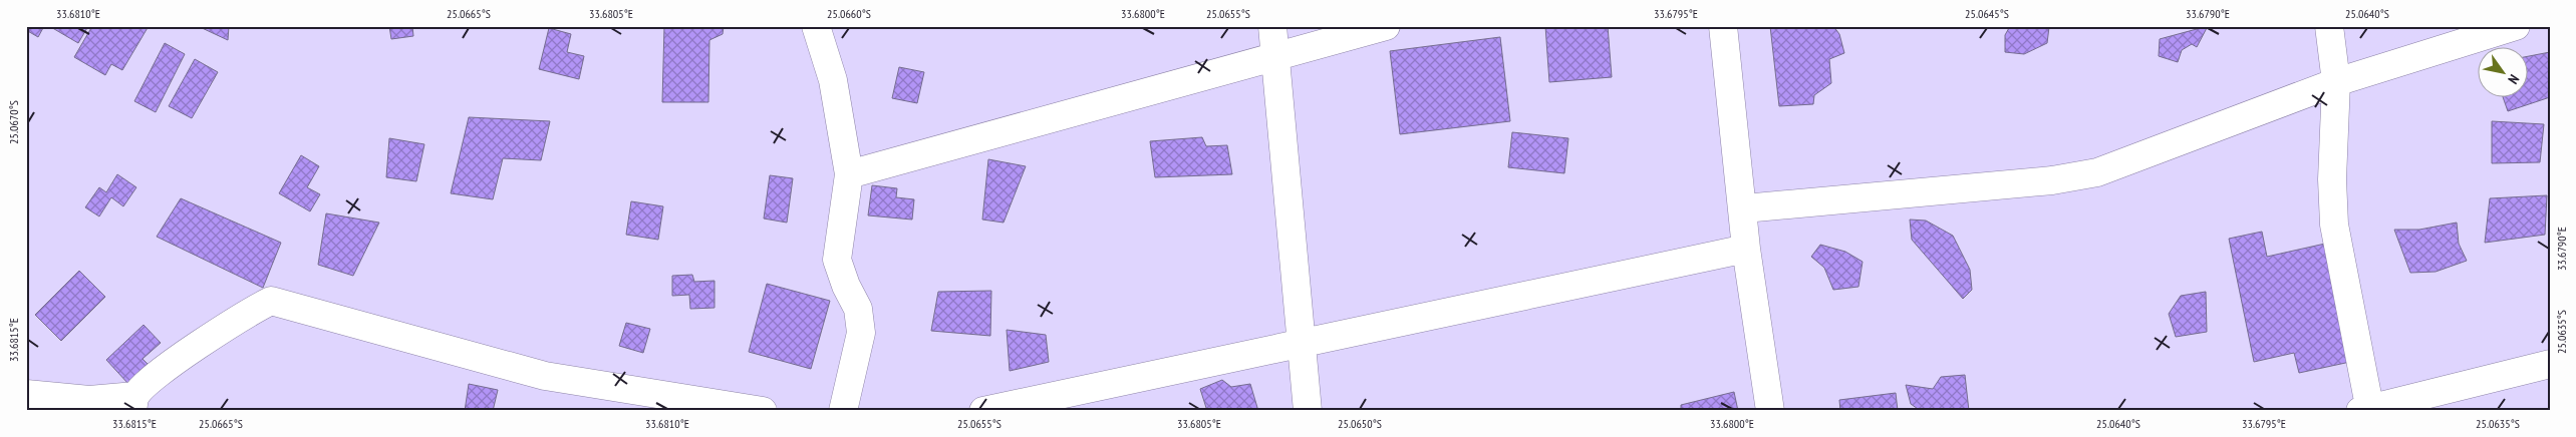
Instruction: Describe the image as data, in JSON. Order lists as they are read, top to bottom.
{
  "north": "bottom right",
  "coordinates": [
    "33.6810°E",
    "25.0665°S",
    "33.6805°E",
    "25.0660°S",
    "33.6800°E",
    "25.0655°S",
    "33.6795°E",
    "25.0645°S",
    "33.6790°E",
    "25.0640°S",
    "25.0670°S",
    "25.0635°S",
    "33.6815°E",
    "25.0650°S"
  ]
}
